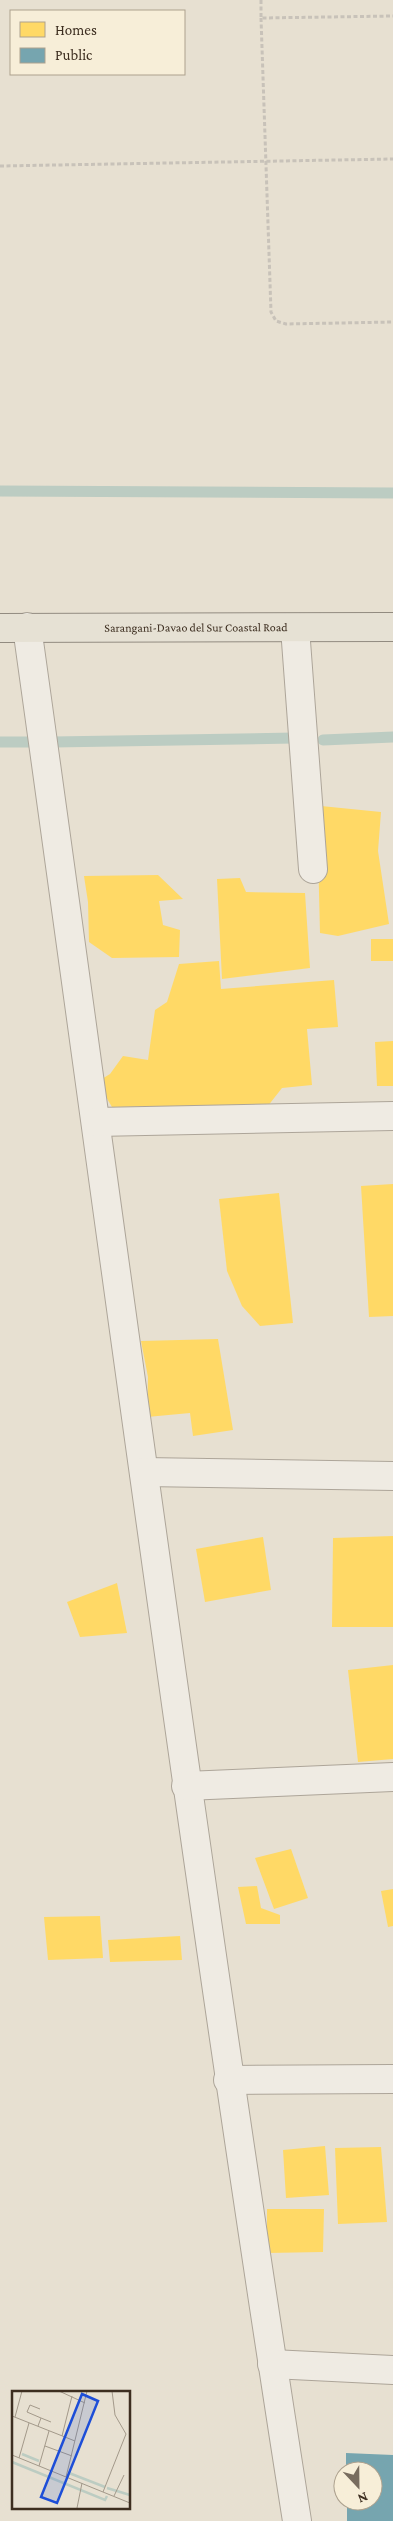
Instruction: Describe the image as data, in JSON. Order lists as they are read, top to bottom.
{
  "streets": {
    "main road": ["Sarangani-Davao del Sur Coastal Road"]
  },
  "legend": ["Homes", "Public"],
  "north": "bottom"
}
